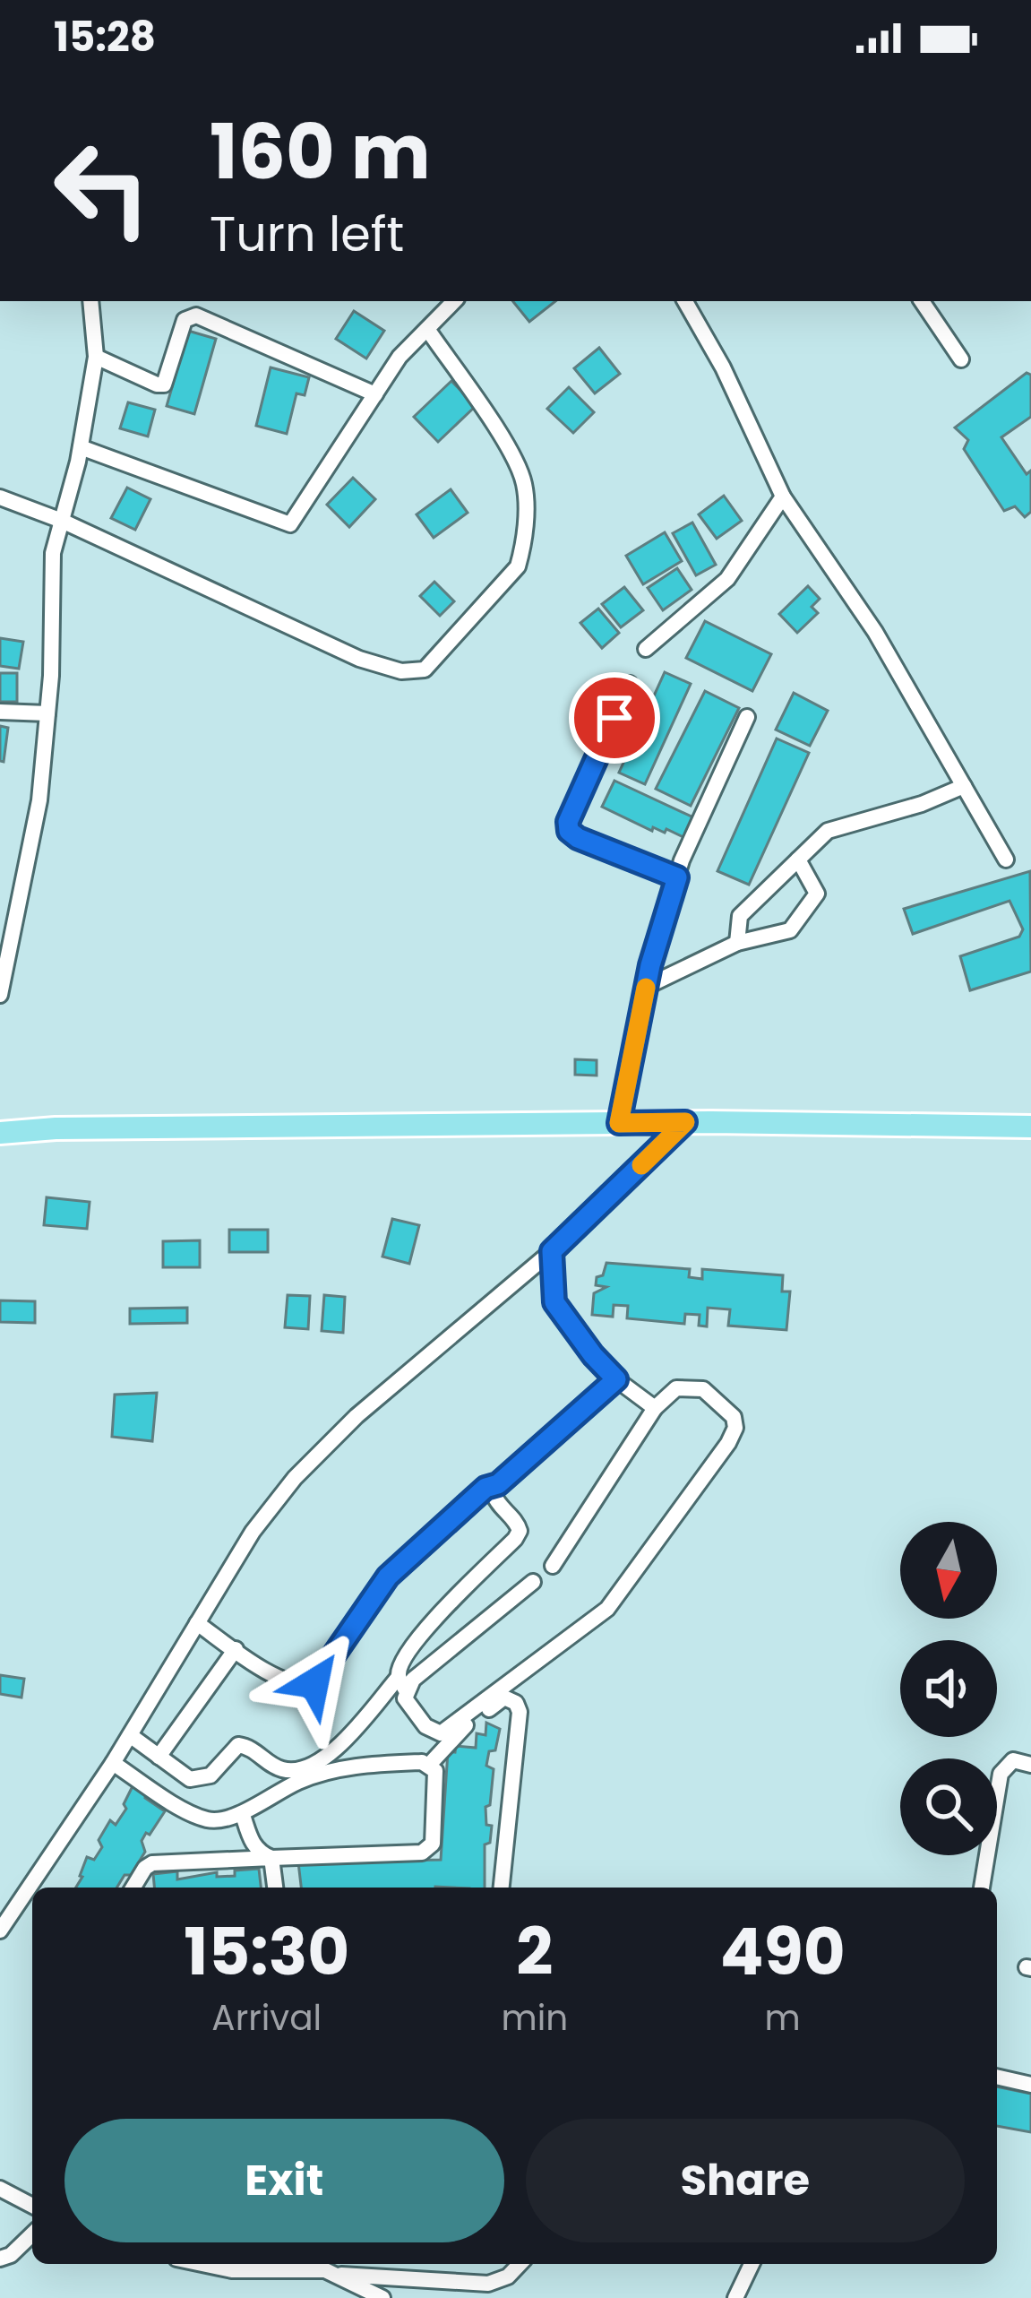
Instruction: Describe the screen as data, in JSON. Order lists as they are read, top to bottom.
{
  "north": "bottom",
  "page": {
    "status": "15:28",
    "turn": ["160 m", "Turn left"],
    "eta": [
      "15:30",
      "Arrival",
      "2",
      "min",
      "490",
      "m"
    ],
    "buttons": ["Exit", "Share"]
  }
}
